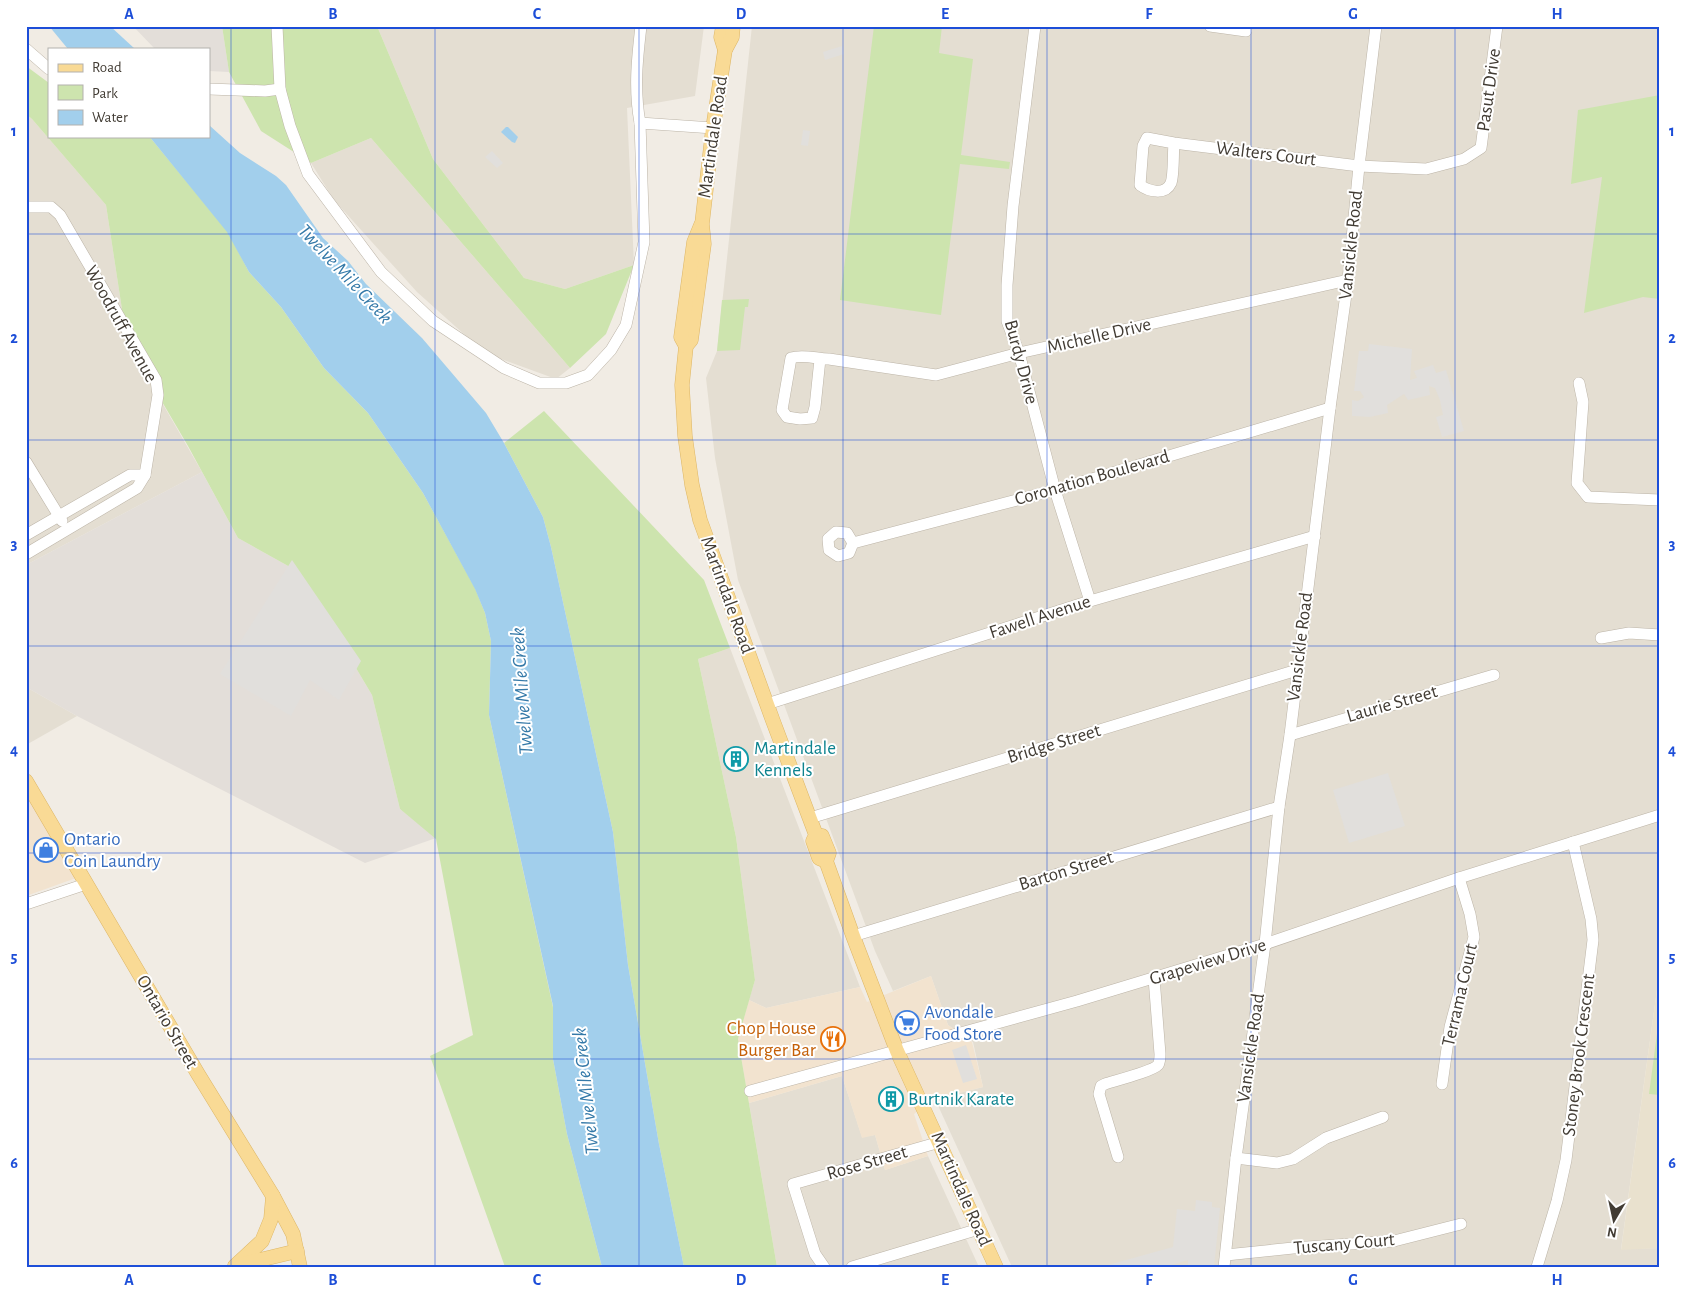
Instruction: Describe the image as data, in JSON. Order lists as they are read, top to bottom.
{
  "streets": {
    "main road": ["Martindale Road", "Ontario Street"],
    "street": [
      "Pasut Drive",
      "Walters Court",
      "Vansickle Road",
      "Woodruff Avenue",
      "Michelle Drive",
      "Burdy Drive",
      "Coronation Boulevard",
      "Fawell Avenue",
      "Laurie Street",
      "Bridge Street",
      "Barton Street",
      "Grapeview Drive",
      "Terrama Court",
      "Stoney Brook Crescent",
      "Rose Street",
      "Tuscany Court"
    ]
  },
  "crossings": [
    ["Pasut Drive", "Walters Court"],
    ["Pasut Drive", "Vansickle Road"],
    ["Martindale Road", "Fawell Avenue"],
    ["Martindale Road", "Bridge Street"],
    ["Martindale Road", "Barton Street"],
    ["Martindale Road", "Grapeview Drive"],
    ["Martindale Road", "Rose Street"],
    ["Walters Court", "Vansickle Road"],
    ["Vansickle Road", "Michelle Drive"],
    ["Vansickle Road", "Coronation Boulevard"],
    ["Vansickle Road", "Fawell Avenue"],
    ["Vansickle Road", "Laurie Street"],
    ["Vansickle Road", "Bridge Street"],
    ["Vansickle Road", "Barton Street"],
    ["Vansickle Road", "Grapeview Drive"],
    ["Vansickle Road", "Tuscany Court"],
    ["Michelle Drive", "Burdy Drive"],
    ["Burdy Drive", "Coronation Boulevard"],
    ["Burdy Drive", "Fawell Avenue"],
    ["Grapeview Drive", "Terrama Court"],
    ["Grapeview Drive", "Stoney Brook Crescent"]
  ],
  "water": ["Twelve Mile Creek"],
  "places": {
    "building": ["Martindale Kennels", "Burtnik Karate"],
    "shop": ["Ontario Coin Laundry"],
    "supermarket": ["Avondale Food Store"],
    "restaurant": ["Chop House Burger Bar"]
  },
  "legend": ["Road", "Park", "Water"],
  "north": "bottom",
  "grid": {
    "columns": [
      "A",
      "B",
      "C",
      "D",
      "E",
      "F",
      "G",
      "H"
    ],
    "rows": [
      "1",
      "2",
      "3",
      "4",
      "5",
      "6"
    ]
  }
}
